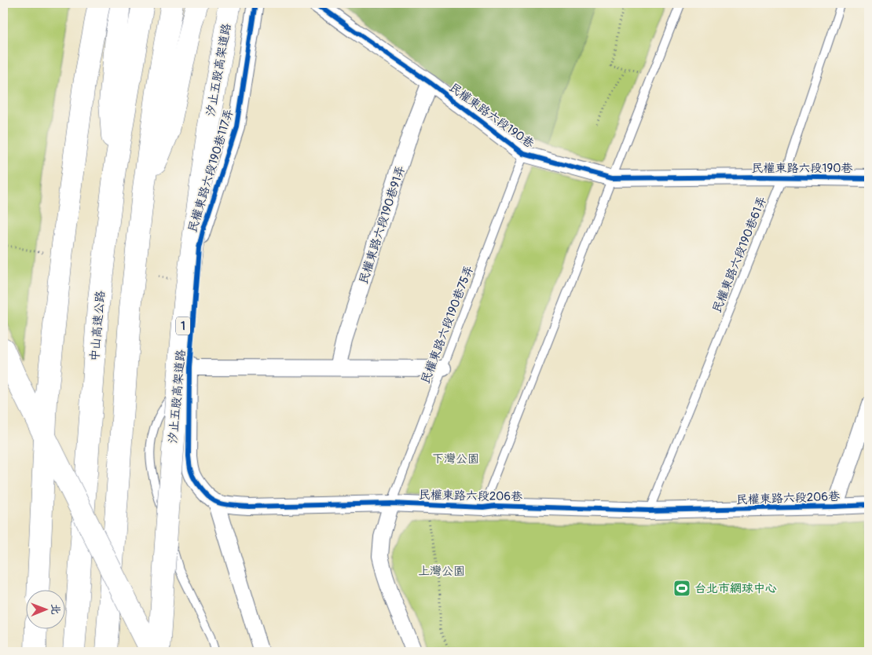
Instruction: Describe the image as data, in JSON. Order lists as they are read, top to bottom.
{
  "streets": {
    "highway": ["汐止五股高架道路", "中山高速公路", "1"],
    "street": [
      "民權東路六段190巷",
      "民權東路六段190巷117弄",
      "民權東路六段190巷91弄",
      "民權東路六段206巷"
    ],
    "lane": ["民權東路六段190巷61弄", "民權東路六段190巷75弄"]
  },
  "crossings": [
    ["民權東路六段190巷", "民權東路六段190巷91弄"],
    ["民權東路六段190巷", "民權東路六段190巷61弄"],
    ["民權東路六段190巷", "民權東路六段190巷75弄"],
    ["民權東路六段190巷61弄", "民權東路六段206巷"],
    ["民權東路六段190巷75弄", "民權東路六段206巷"]
  ],
  "parks": ["下灣公園", "上灣公園"],
  "places": {
    "sports": ["台北市網球中心"]
  },
  "north": "right"
}
